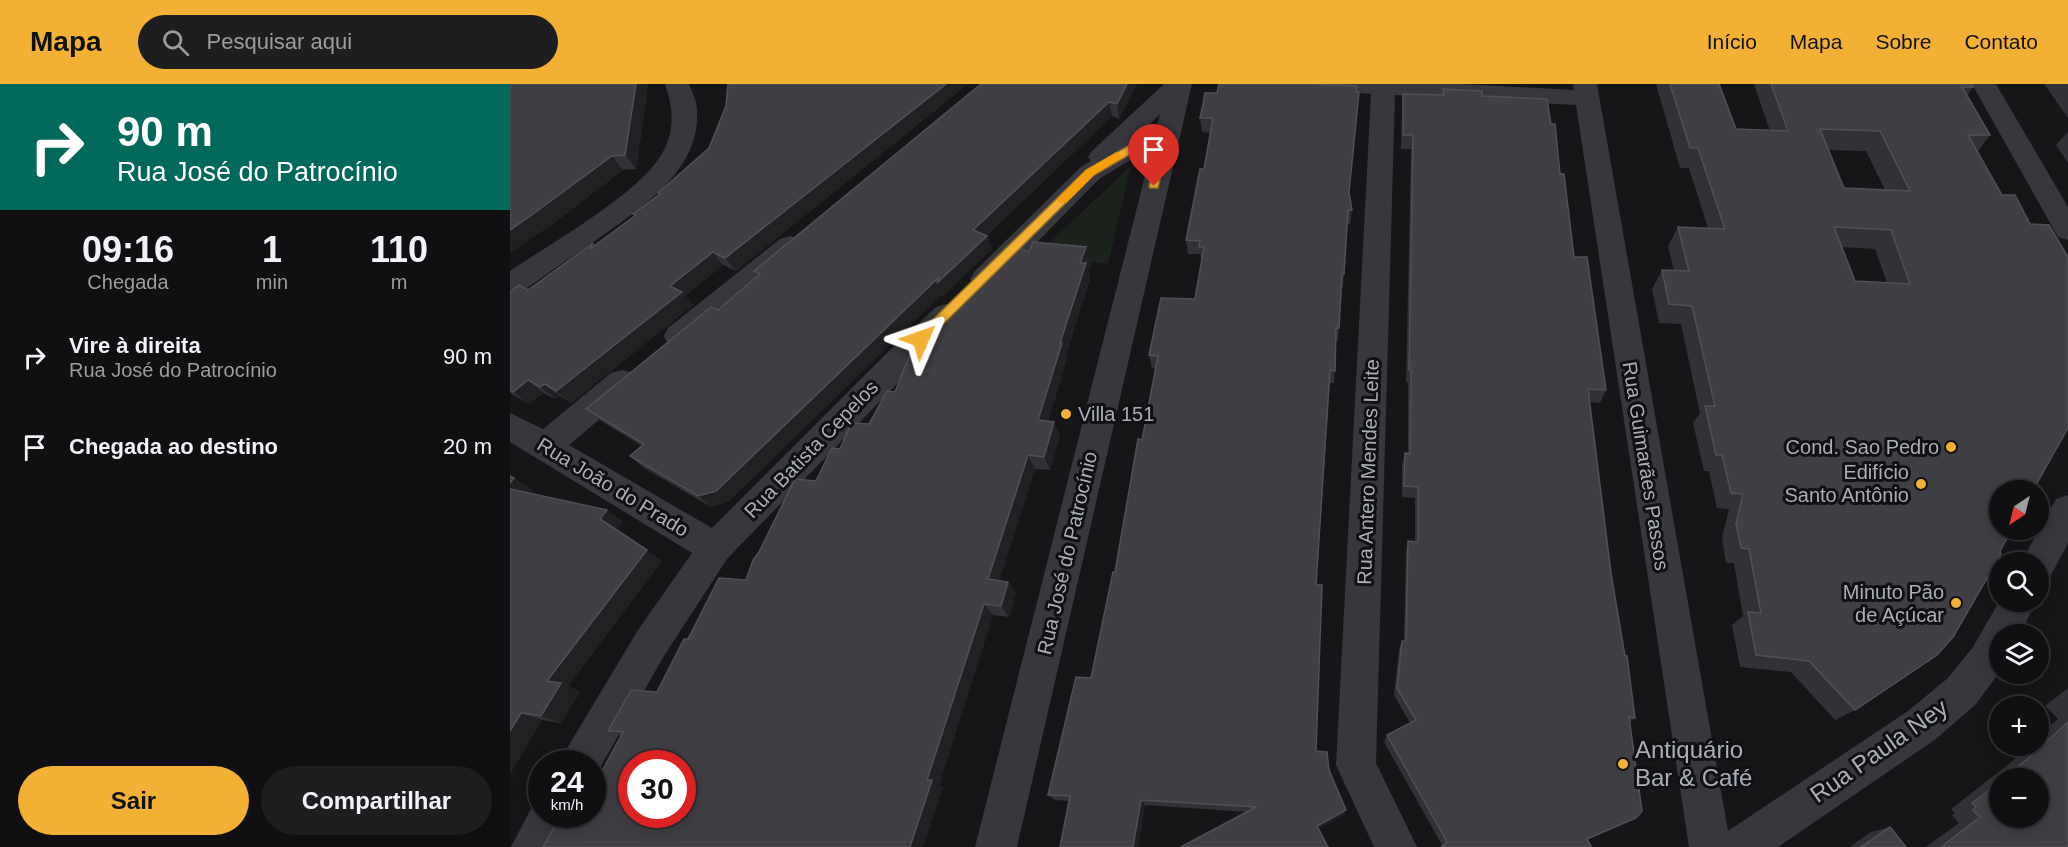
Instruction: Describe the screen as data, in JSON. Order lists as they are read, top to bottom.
{
  "streets": {
    "street": [
      "Rua Batista Cepelos",
      "Rua Guimarães Passos",
      "Rua Antero Mendes Leite",
      "Rua João do Prado",
      "Rua José do Patrocínio",
      "Rua Paula Ney"
    ]
  },
  "crossings": [
    ["Rua Batista Cepelos", "Rua João do Prado"],
    ["Rua Batista Cepelos", "Rua José do Patrocínio"]
  ],
  "places": [
    "Villa 151",
    "Cond. Sao Pedro",
    "Edifício Santo Antônio",
    "Minuto Pão de Açúcar",
    "Antiquário Bar & Café"
  ],
  "north": "bottom left",
  "page": {
    "header": "Mapa",
    "search": "Pesquisar aqui",
    "nav": [
      "Início",
      "Mapa",
      "Sobre",
      "Contato"
    ],
    "turn": ["90 m", "Rua José do Patrocínio"],
    "eta": [
      "09:16",
      "Chegada",
      "1",
      "min",
      "110",
      "m"
    ],
    "list": [
      {
        "name": "Vire à direita",
        "note": "Rua José do Patrocínio",
        "value": "90 m"
      },
      {
        "name": "Chegada ao destino",
        "value": "20 m"
      }
    ],
    "map_buttons": ["+", "−"],
    "speed": "24 km/h",
    "limit": "30",
    "buttons": ["Sair", "Compartilhar"]
  }
}
